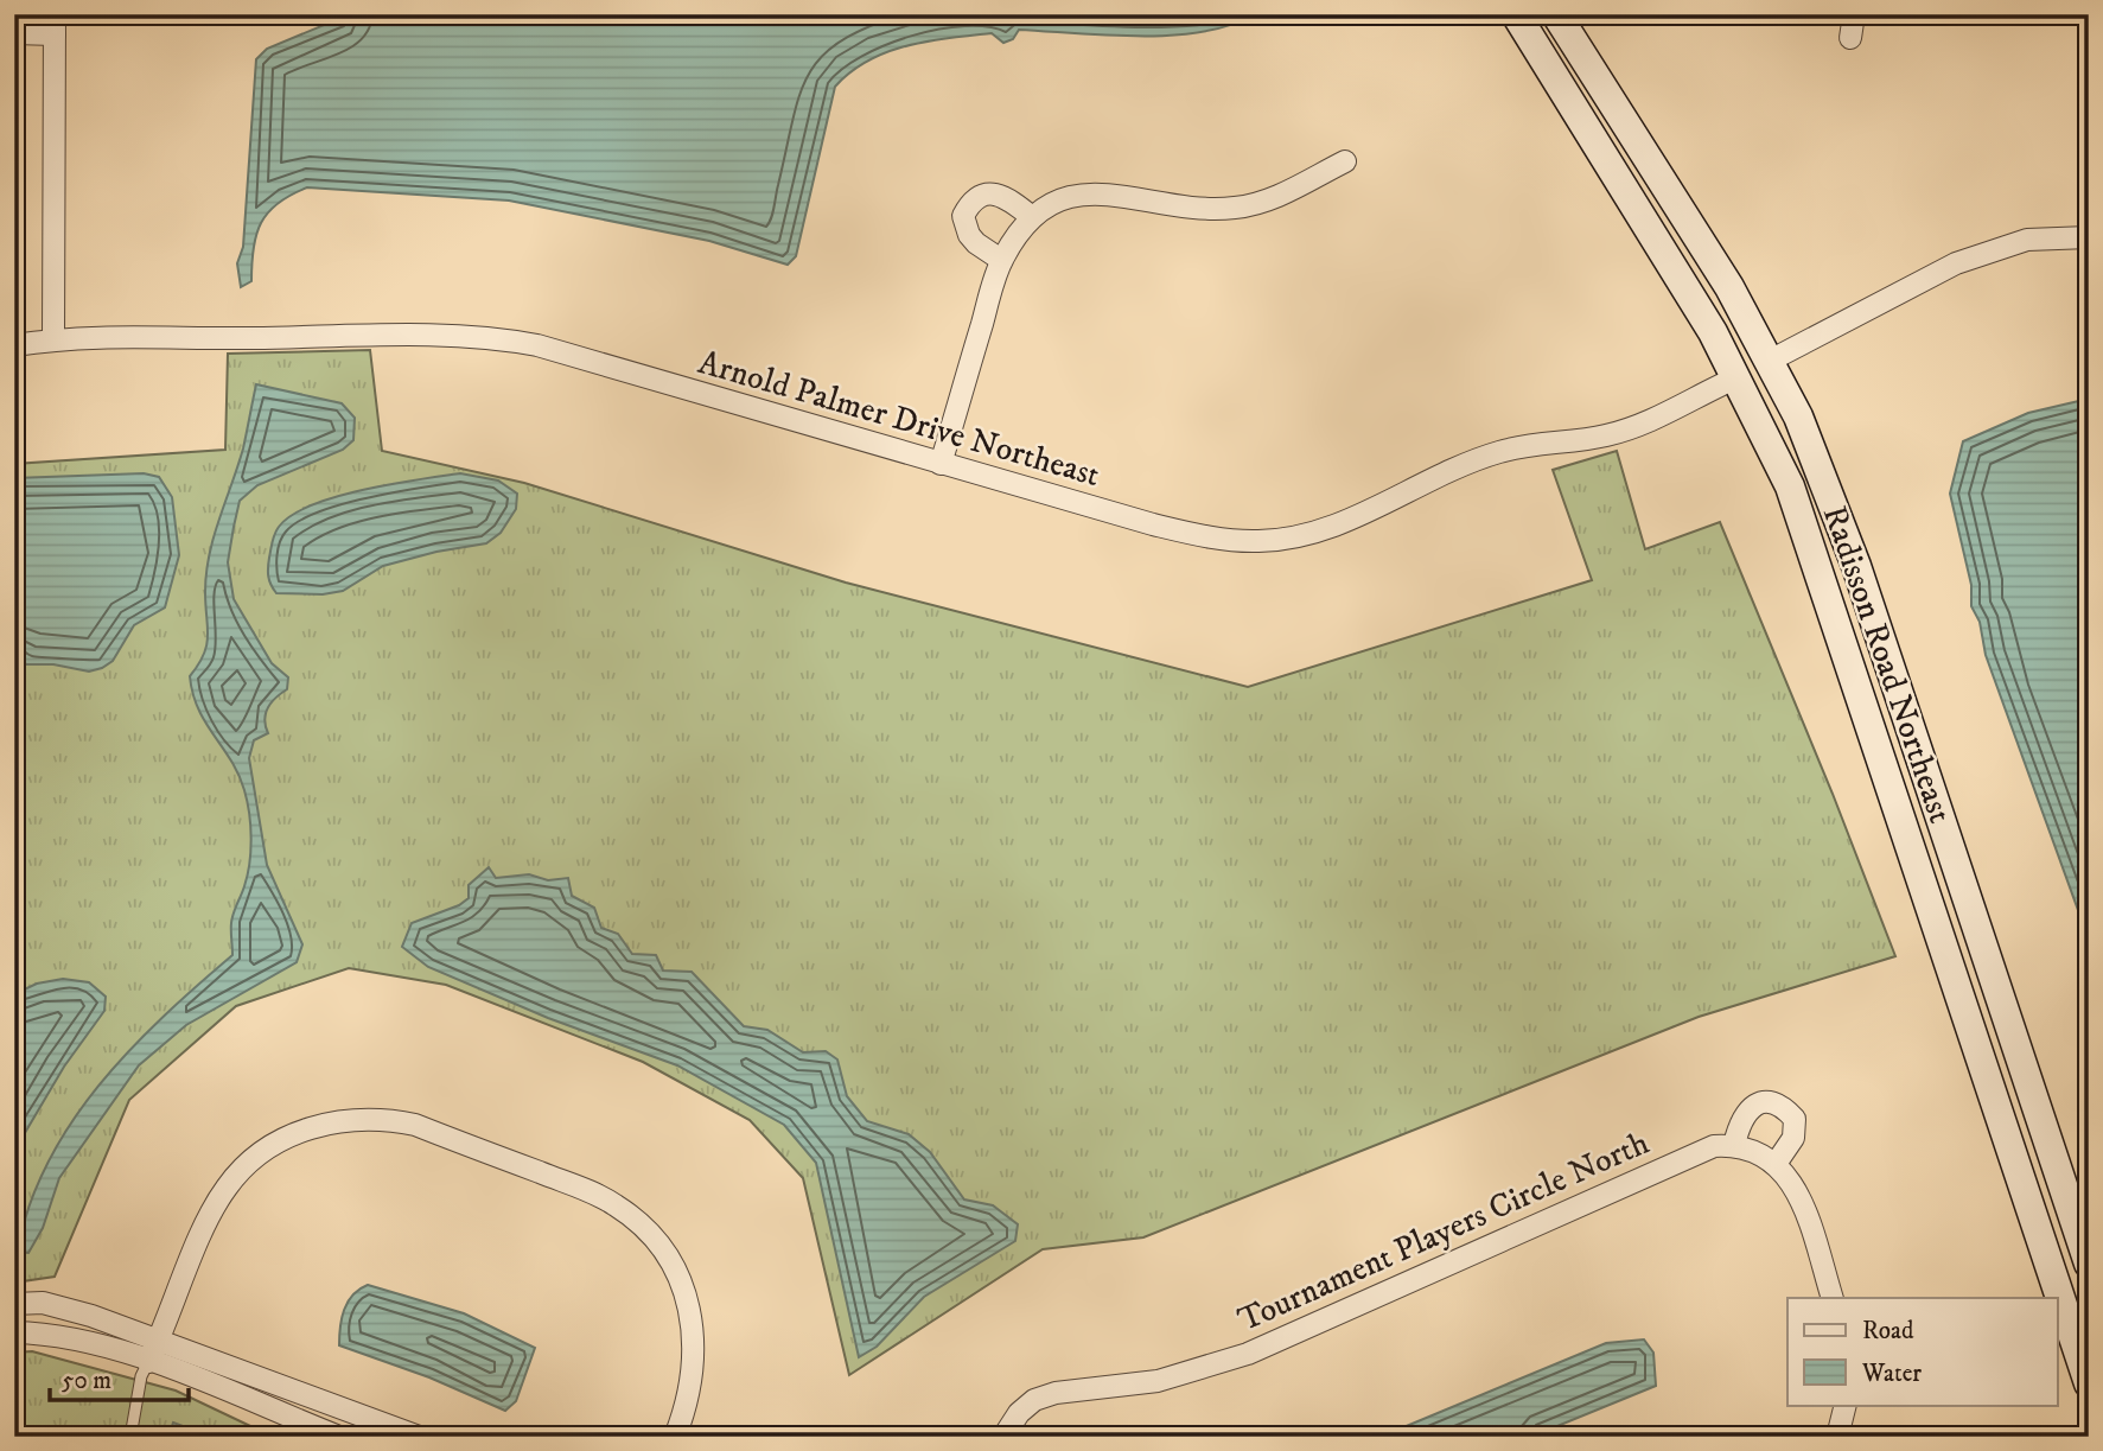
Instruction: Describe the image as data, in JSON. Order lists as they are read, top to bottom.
{
  "streets": {
    "main road": ["Radisson Road Northeast"],
    "street": ["Arnold Palmer Drive Northeast", "Tournament Players Circle North"]
  },
  "crossings": [
    ["Arnold Palmer Drive Northeast", "Radisson Road Northeast"]
  ],
  "legend": ["Road", "Water"],
  "scale_bar": "50 m"
}
